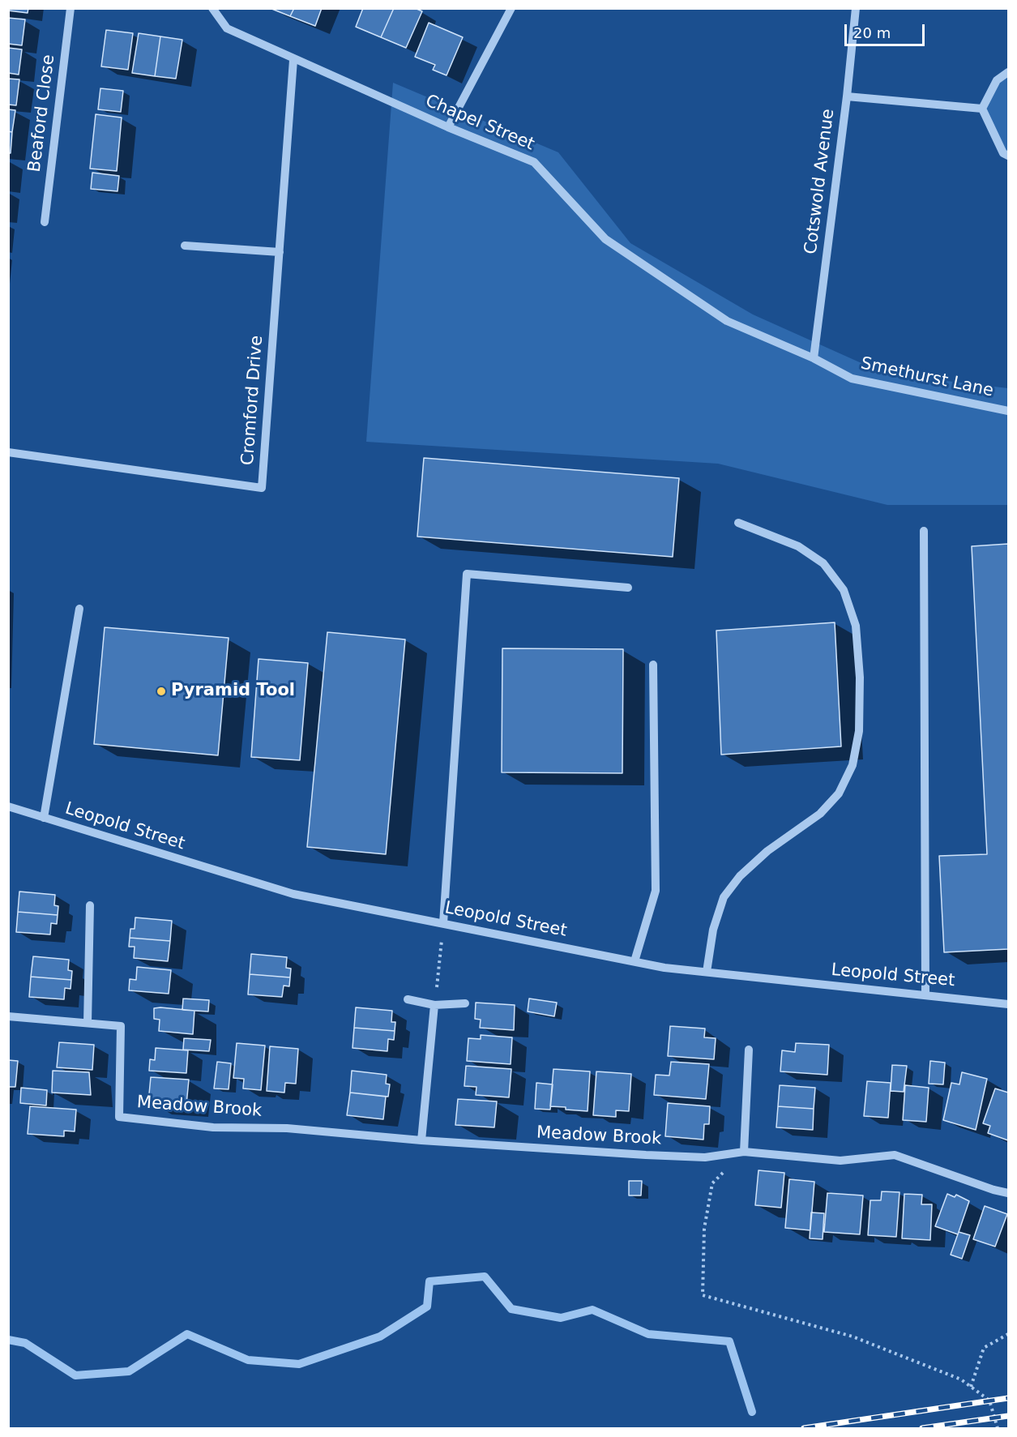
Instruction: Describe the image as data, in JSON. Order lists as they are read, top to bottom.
{
  "streets": {
    "street": [
      "Beaford Close",
      "Chapel Street",
      "Cotswold Avenue",
      "Smethurst Lane",
      "Cromford Drive",
      "Leopold Street",
      "Meadow Brook"
    ]
  },
  "crossings": [
    ["Chapel Street", "Cotswold Avenue"],
    ["Chapel Street", "Smethurst Lane"],
    ["Chapel Street", "Cromford Drive"],
    ["Cotswold Avenue", "Smethurst Lane"]
  ],
  "places": ["Pyramid Tool"],
  "scale_bar": "20 m"
}
